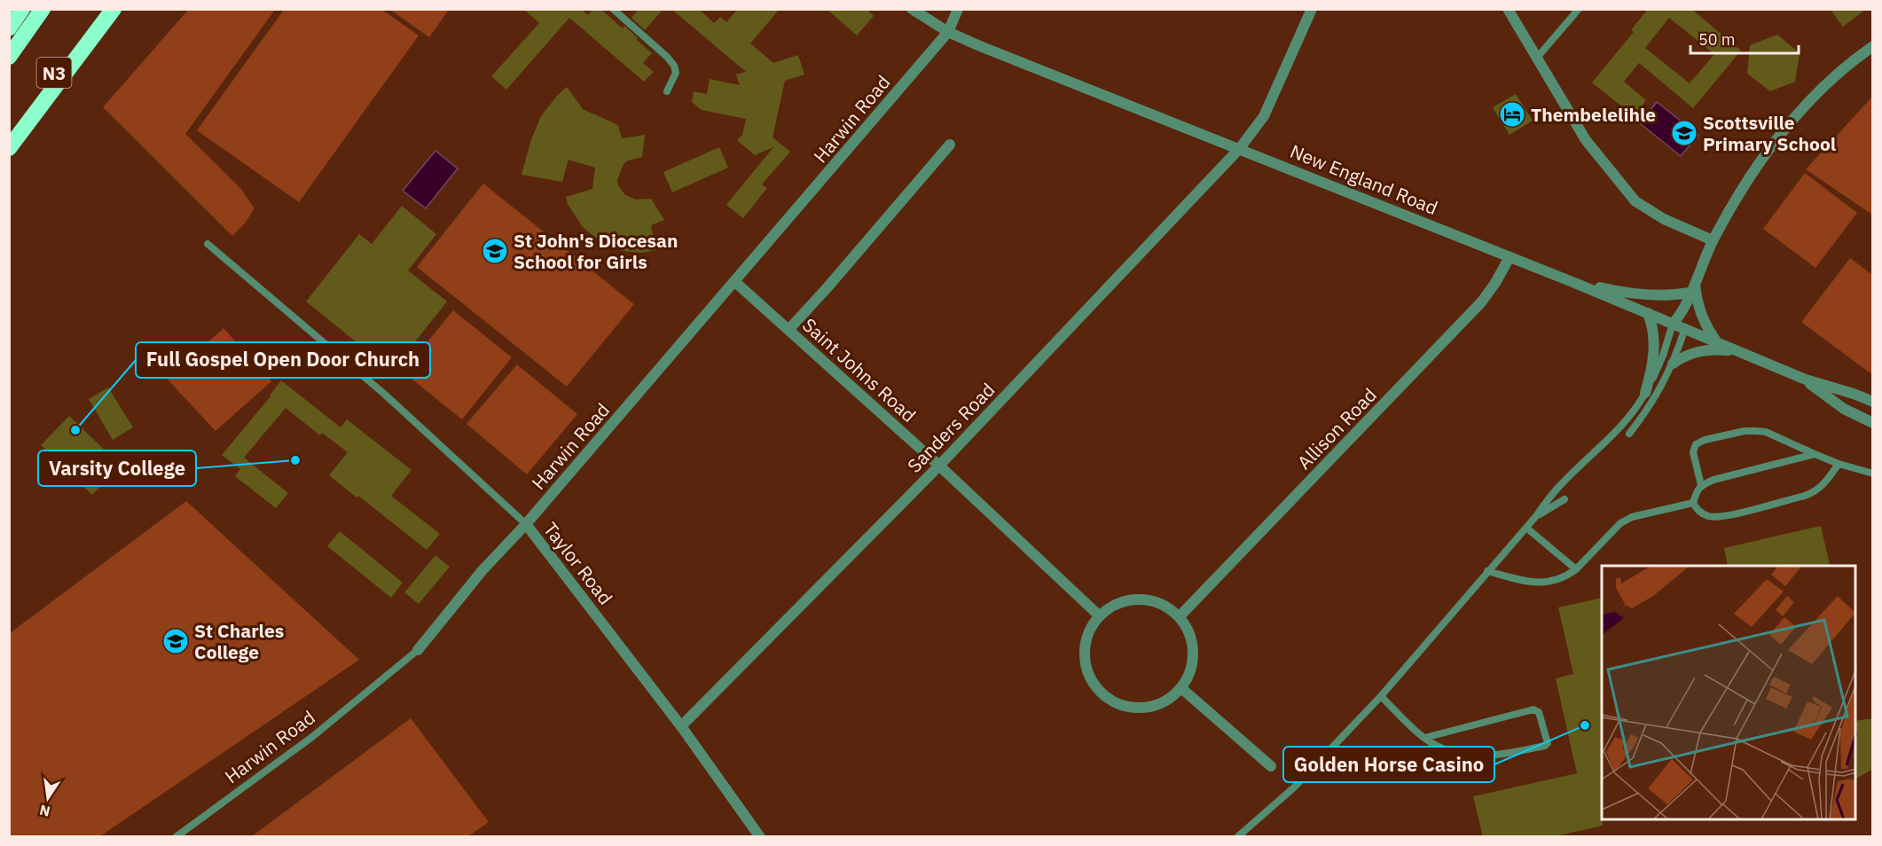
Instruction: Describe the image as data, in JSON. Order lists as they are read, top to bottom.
{
  "streets": {
    "highway": ["N3"],
    "street": [
      "Harwin Road",
      "New England Road",
      "Saint Johns Road",
      "Sanders Road",
      "Allison Road",
      "Taylor Road"
    ]
  },
  "crossings": [
    ["Harwin Road", "New England Road"],
    ["Harwin Road", "Saint Johns Road"],
    ["Harwin Road", "Taylor Road"],
    ["New England Road", "Sanders Road"],
    ["New England Road", "Allison Road"],
    ["Saint Johns Road", "Sanders Road"],
    ["Saint Johns Road", "Allison Road"],
    ["Sanders Road", "Taylor Road"]
  ],
  "places": {
    "hotel": ["Thembelelihle"],
    "school or university": ["Scottsville Primary School", "St John's Diocesan School for Girls", "St Charles College"],
    "other": ["Full Gospel Open Door Church", "Varsity College", "Golden Horse Casino"]
  },
  "scale_bar": "50 m",
  "north": "bottom"
}
